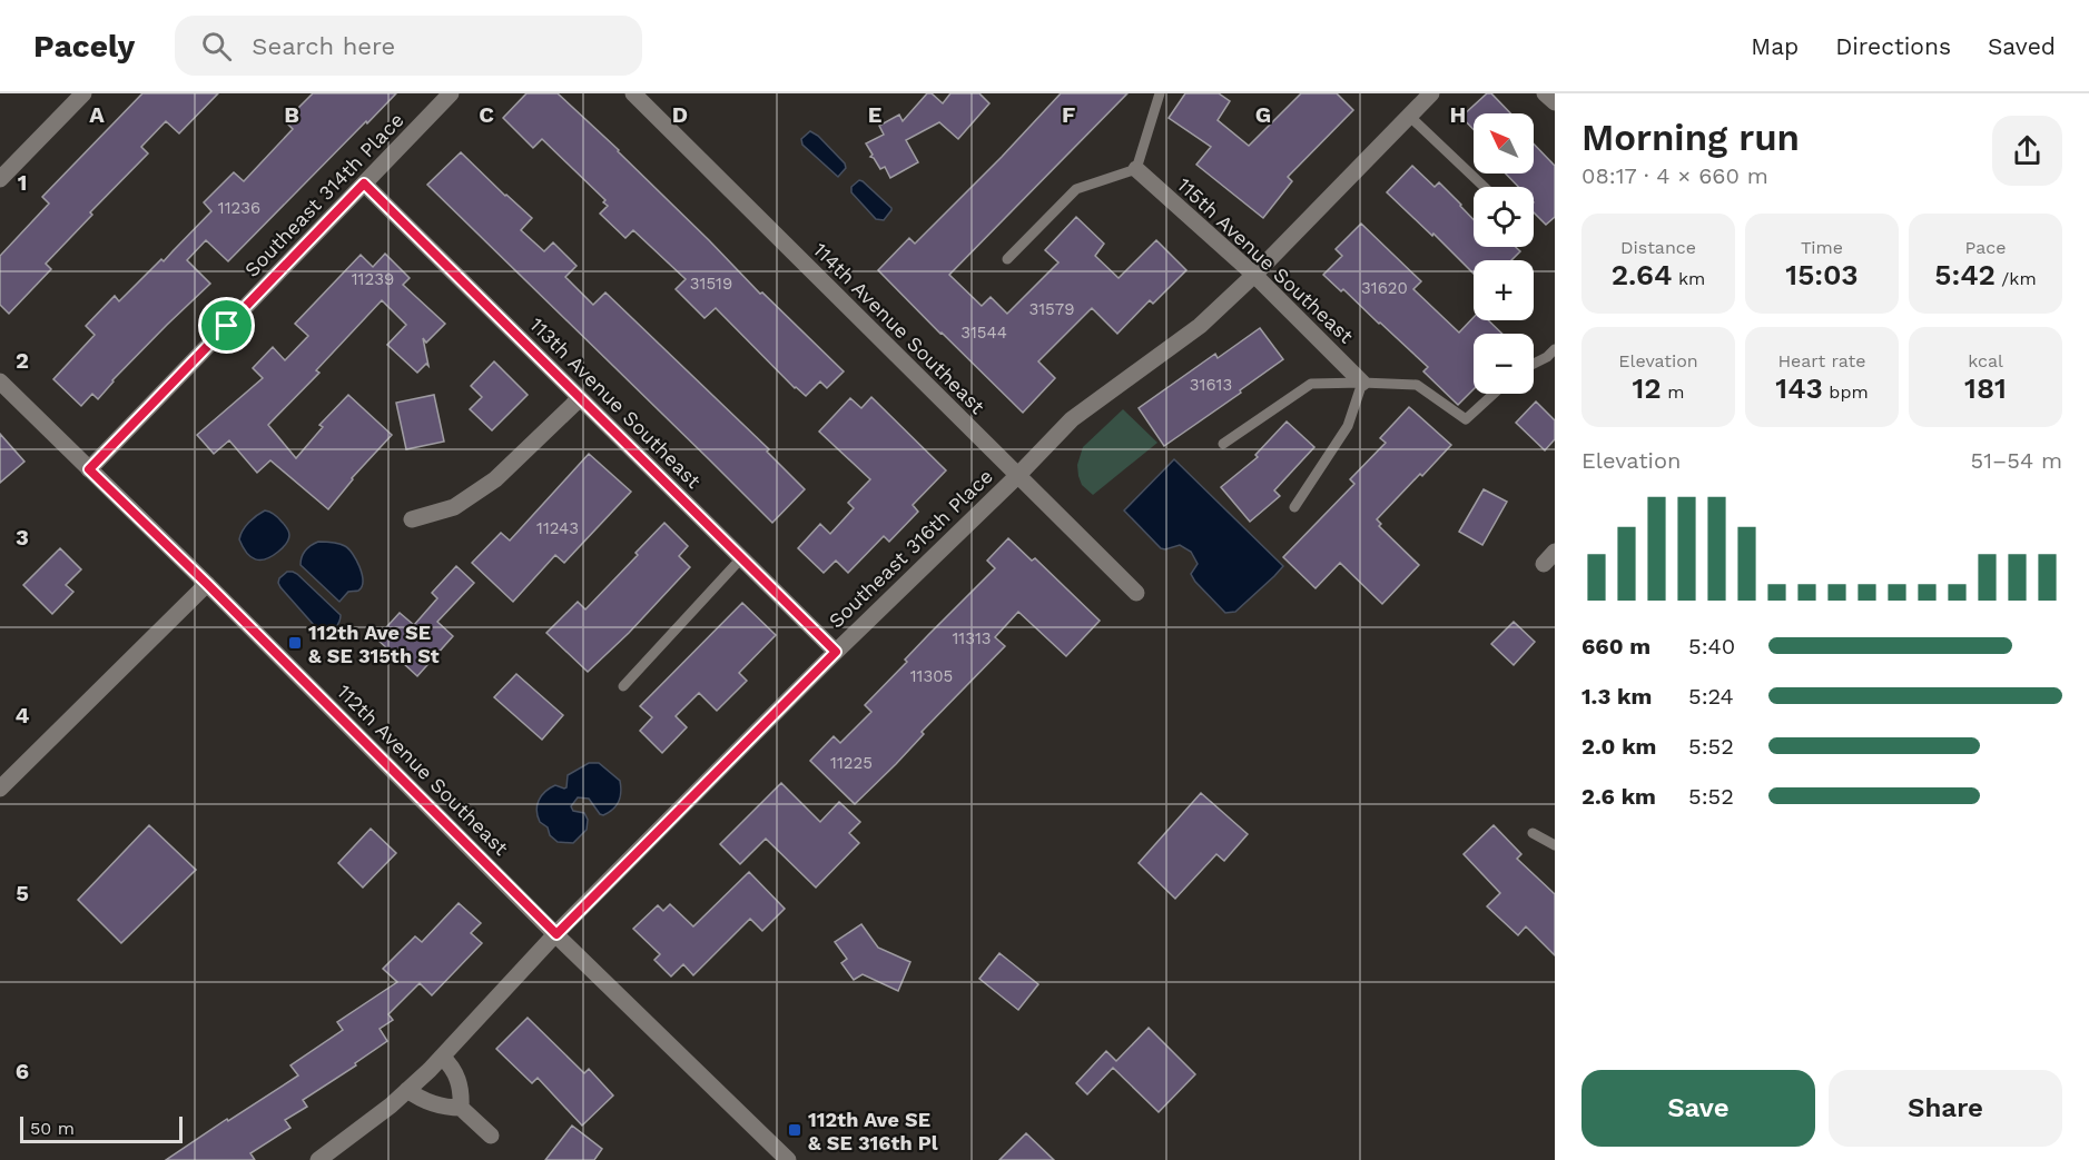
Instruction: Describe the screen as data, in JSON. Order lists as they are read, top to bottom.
{
  "streets": {
    "street": [
      "Southeast 314th Place",
      "115th Avenue Southeast",
      "114th Avenue Southeast",
      "113th Avenue Southeast",
      "Southeast 316th Place",
      "112th Avenue Southeast"
    ]
  },
  "crossings": [
    ["Southeast 314th Place", "113th Avenue Southeast"],
    ["Southeast 314th Place", "112th Avenue Southeast"],
    ["115th Avenue Southeast", "Southeast 316th Place"],
    ["114th Avenue Southeast", "Southeast 316th Place"],
    ["113th Avenue Southeast", "Southeast 316th Place"],
    ["Southeast 316th Place", "112th Avenue Southeast"]
  ],
  "places": {
    "transit": ["112th Ave SE & SE 315th St", "112th Ave SE & SE 316th Pl"]
  },
  "house_numbers": [
    "11236",
    "11239",
    "31519",
    "31620",
    "31579",
    "31544",
    "31613",
    "11243",
    "11313",
    "11305",
    "11225"
  ],
  "scale_bar": "50 m",
  "north": "top left",
  "page": {
    "header": "Pacely",
    "search": "Search here",
    "nav": ["Map", "Directions", "Saved"],
    "heading": ["Morning run", "08:17 · 4 × 660 m"],
    "map_buttons": ["+", "−"],
    "stats": [
      ["Distance", "2.64 km"],
      ["Time", "15:03"],
      ["Pace", "5:42 /km"],
      ["Elevation", "12 m"],
      ["Heart rate", "143 bpm"],
      ["kcal", "181"]
    ],
    "chart": ["Elevation", "51–54 m"],
    "list": [
      {
        "name": "660 m",
        "note": "5:40"
      },
      {
        "name": "1.3 km",
        "note": "5:24"
      },
      {
        "name": "2.0 km",
        "note": "5:52"
      },
      {
        "name": "2.6 km",
        "note": "5:52"
      }
    ],
    "buttons": ["Save", "Share"],
    "scale": "50 m"
  },
  "grid": {
    "columns": [
      "A",
      "B",
      "C",
      "D",
      "E",
      "F",
      "G",
      "H"
    ],
    "rows": [
      "1",
      "2",
      "3",
      "4",
      "5",
      "6"
    ]
  }
}
